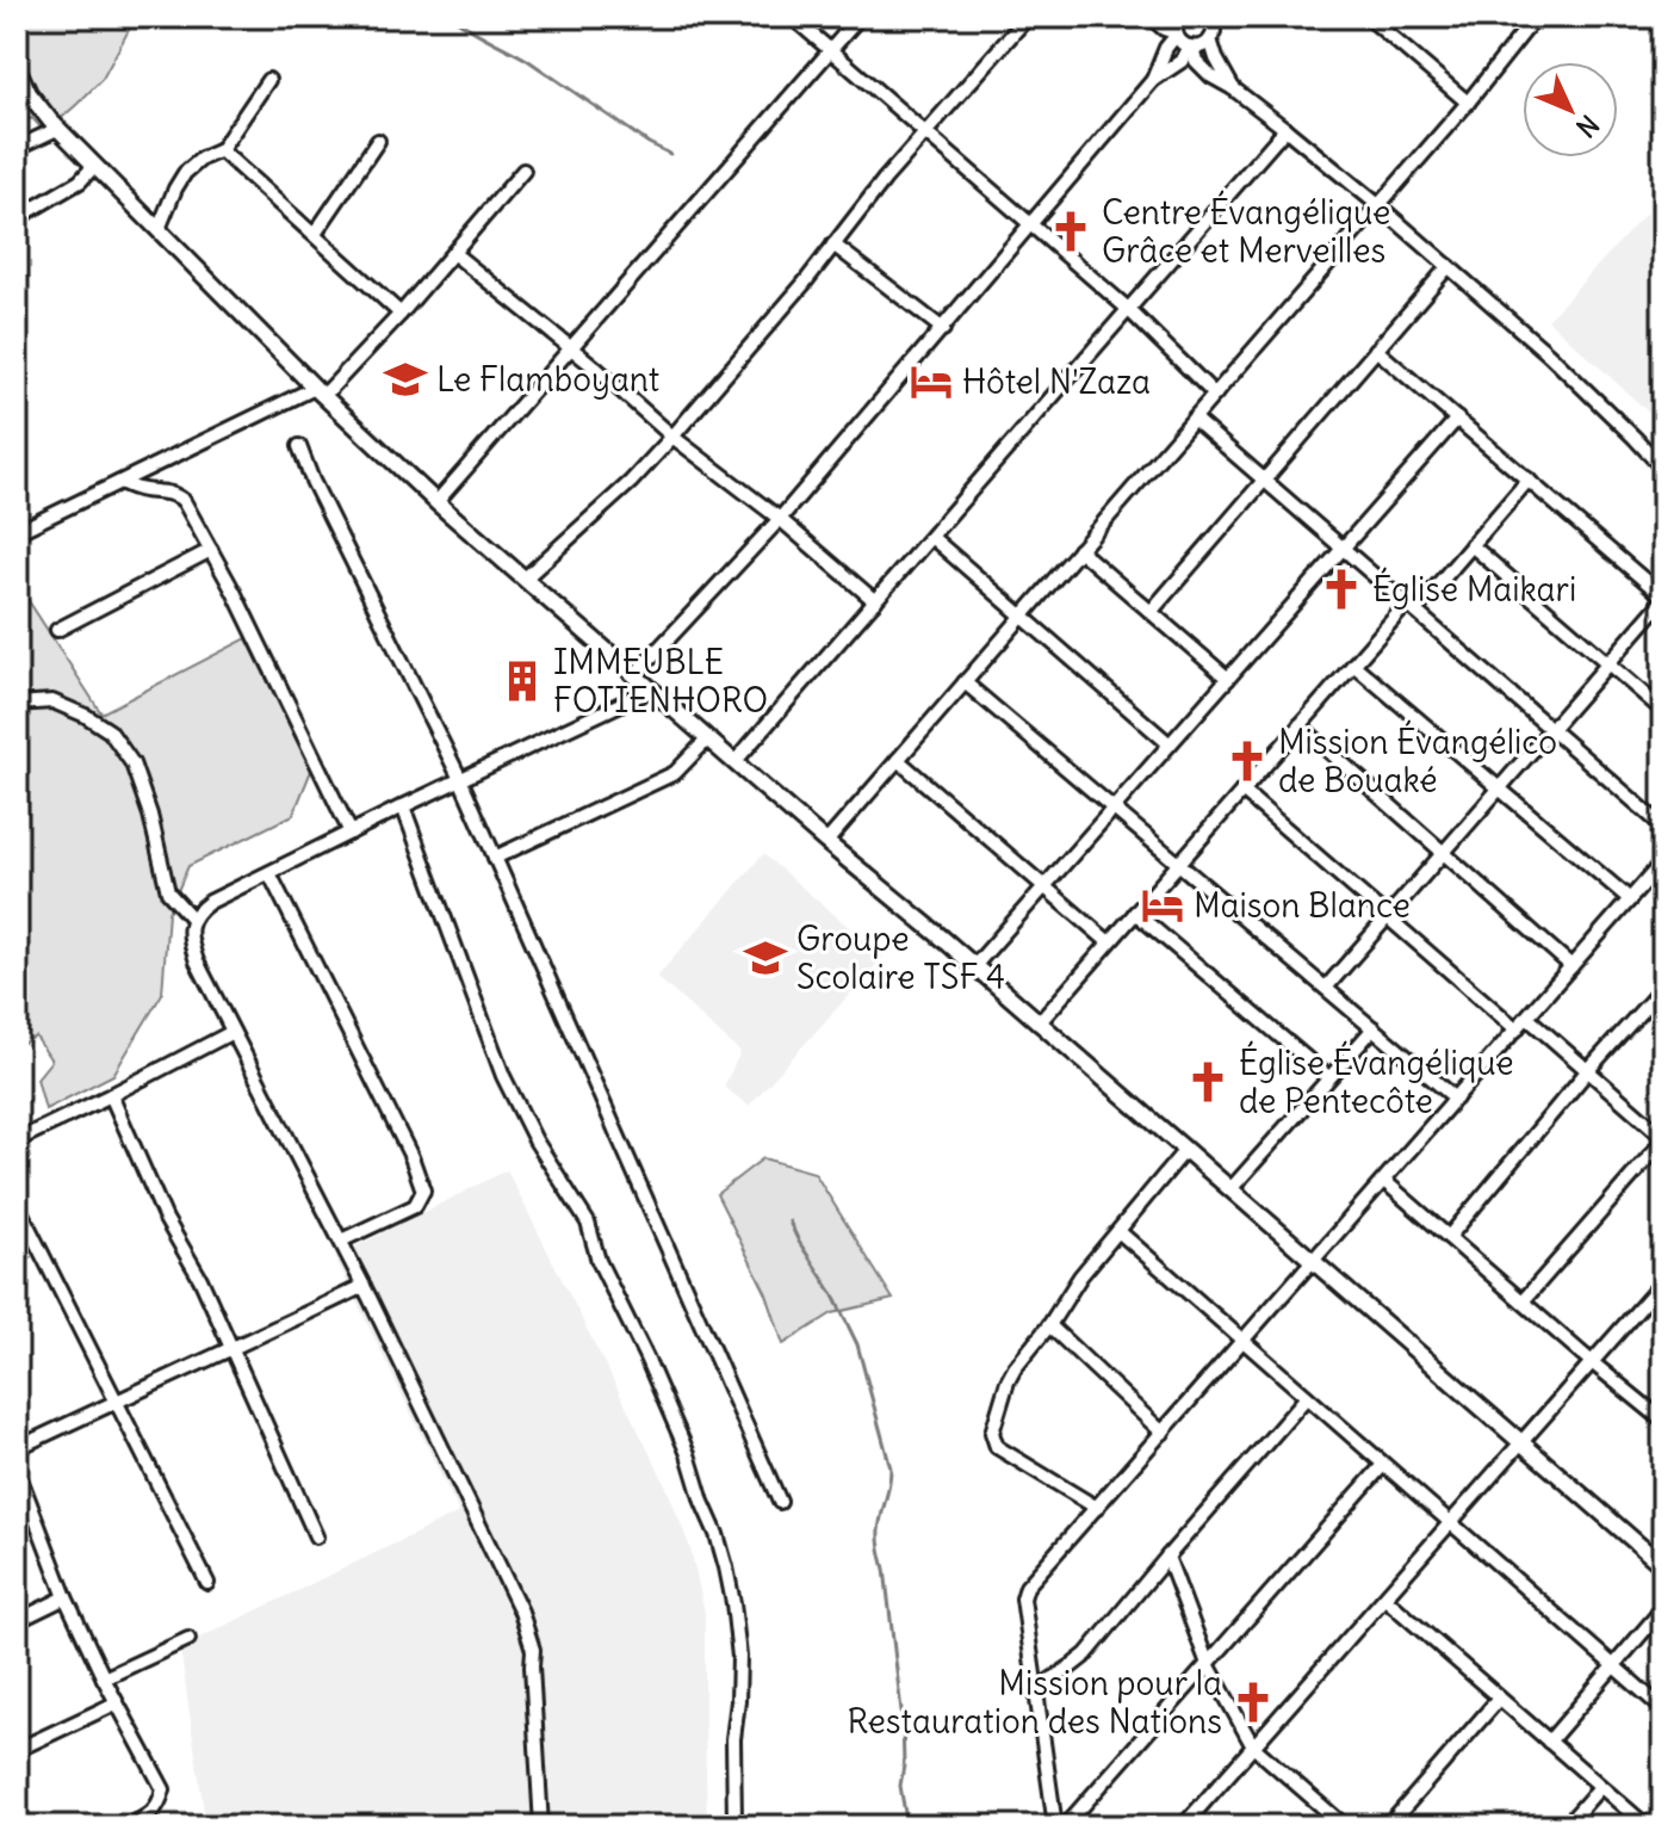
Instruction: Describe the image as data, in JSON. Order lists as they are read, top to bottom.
{
  "places": {
    "church": [
      "Centre Évangélique Grâce et Merveilles",
      "Église Maikari",
      "Mission Évangélico de Bouaké",
      "Église Évangélique de Pentecôte",
      "Mission pour la Restauration des Nations"
    ],
    "school or university": ["Le Flamboyant", "Groupe Scolaire TSF 4"],
    "hotel": ["Hôtel N'Zaza", "Maison Blance"],
    "building": ["IMMEUBLE FOTIENHORO"]
  },
  "north": "bottom right"
}
